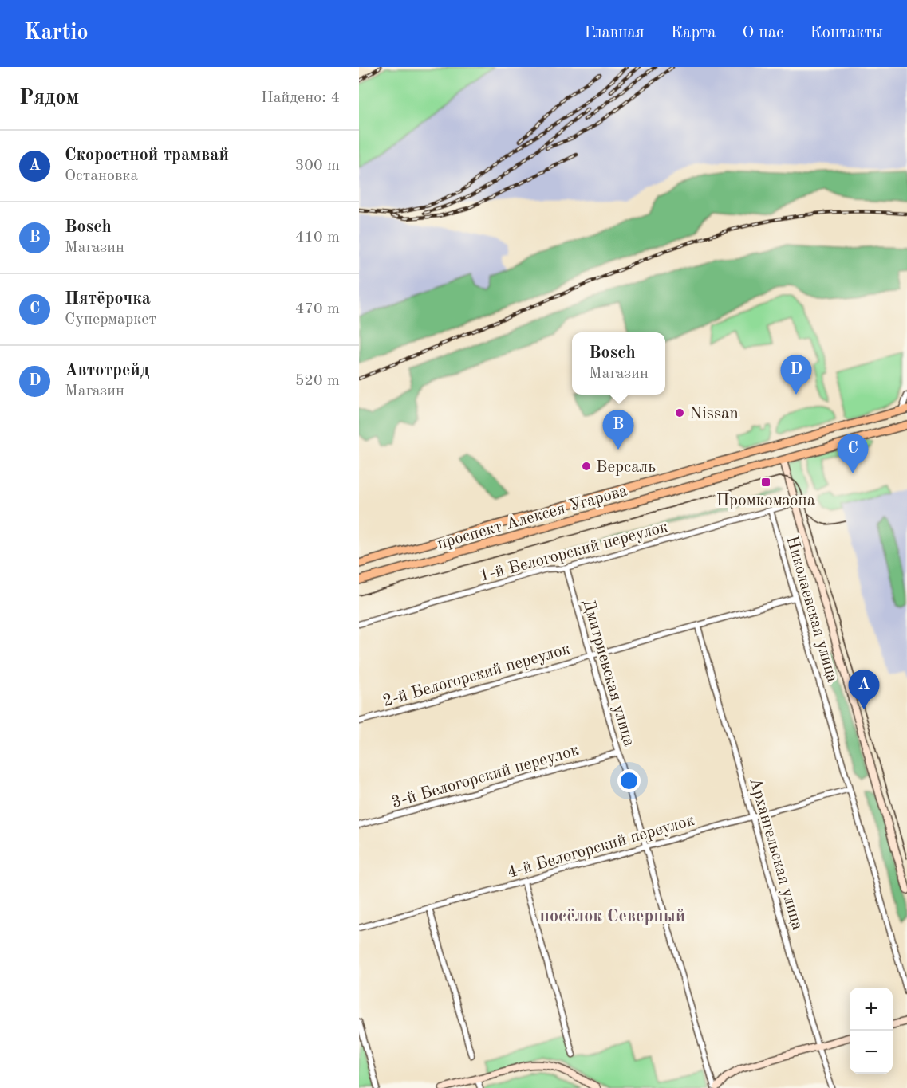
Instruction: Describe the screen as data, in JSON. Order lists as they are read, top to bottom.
{
  "streets": {
    "main road": ["проспект Алексея Угарова", "Николаевская улица"],
    "street": [
      "1-й Белогорский переулок",
      "Дмитриевская улица",
      "2-й Белогорский переулок",
      "3-й Белогорский переулок",
      "4-й Белогорский переулок",
      "Архангельская улица"
    ]
  },
  "crossings": [
    ["проспект Алексея Угарова", "Николаевская улица"],
    ["1-й Белогорский переулок", "Николаевская улица"],
    ["1-й Белогорский переулок", "Дмитриевская улица"],
    ["Николаевская улица", "2-й Белогорский переулок"],
    ["Николаевская улица", "4-й Белогорский переулок"],
    ["Дмитриевская улица", "2-й Белогорский переулок"],
    ["Дмитриевская улица", "3-й Белогорский переулок"],
    ["Дмитриевская улица", "4-й Белогорский переулок"],
    ["2-й Белогорский переулок", "Архангельская улица"],
    ["4-й Белогорский переулок", "Архангельская улица"]
  ],
  "districts": ["посёлок Северный"],
  "places": {
    "other": ["Nissan", "Версаль"],
    "transit": ["Промкомзона"]
  },
  "page": {
    "header": "Kartio",
    "nav": [
      "Главная",
      "Карта",
      "О нас",
      "Контакты"
    ],
    "heading": ["Рядом", "Найдено: 4"],
    "list": [
      {
        "mark": "A",
        "name": "Скоростной трамвай",
        "note": "Остановка",
        "value": "300 m"
      },
      {
        "mark": "B",
        "name": "Bosch",
        "note": "Магазин",
        "value": "410 m"
      },
      {
        "mark": "C",
        "name": "Пятёрочка",
        "note": "Супермаркет",
        "value": "470 m"
      },
      {
        "mark": "D",
        "name": "Автотрейд",
        "note": "Магазин",
        "value": "520 m"
      }
    ],
    "popup": ["Bosch", "Магазин"],
    "pins": [
      "D",
      "B",
      "C",
      "A"
    ],
    "map_buttons": ["+", "−"]
  }
}
